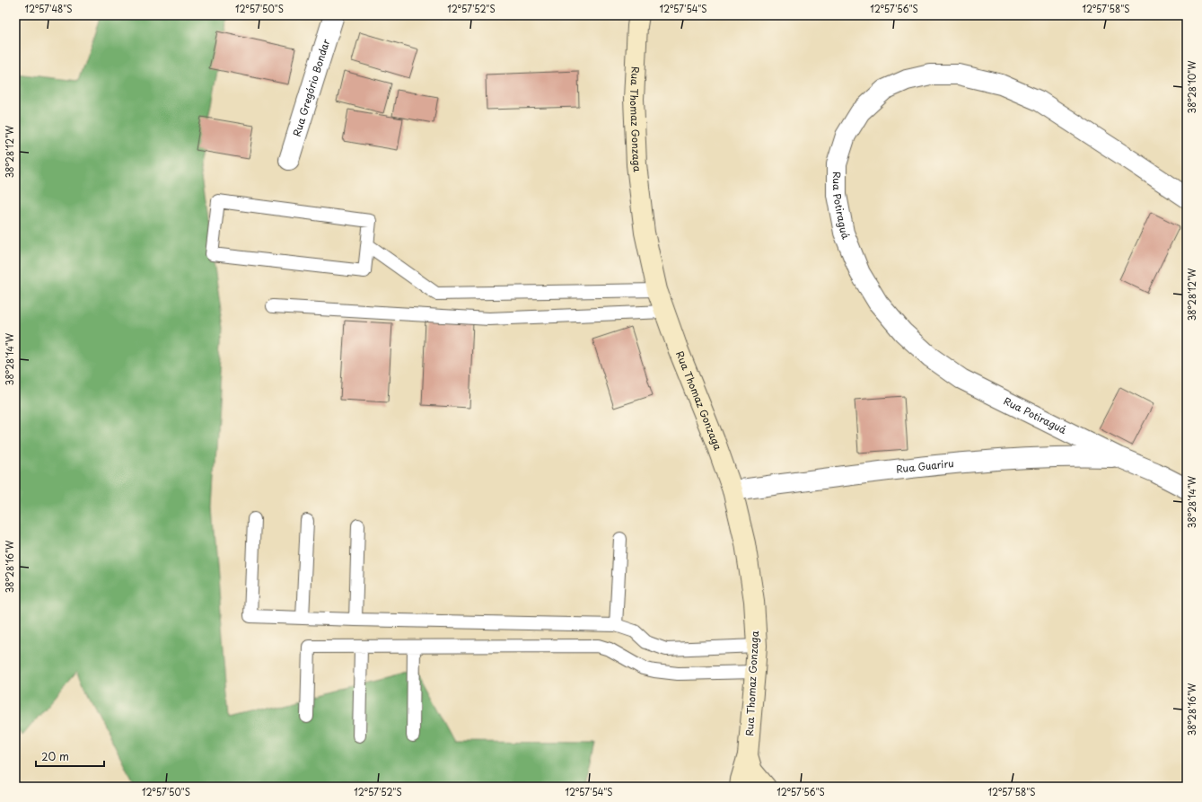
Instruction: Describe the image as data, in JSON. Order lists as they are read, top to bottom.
{
  "streets": {
    "main road": ["Rua Thomaz Gonzaga"],
    "street": ["Rua Gregório Bondar", "Rua Potiraguá", "Rua Guariru"]
  },
  "crossings": [
    ["Rua Thomaz Gonzaga", "Rua Guariru"],
    ["Rua Potiraguá", "Rua Guariru"]
  ],
  "scale_bar": "20 m",
  "coordinates": [
    "12°57'48\"S",
    "12°57'50\"S",
    "12°57'52\"S",
    "12°57'54\"S",
    "12°57'56\"S",
    "12°57'58\"S",
    "38°28'10\"W",
    "38°28'12\"W",
    "38°28'14\"W",
    "38°28'16\"W"
  ]
}
